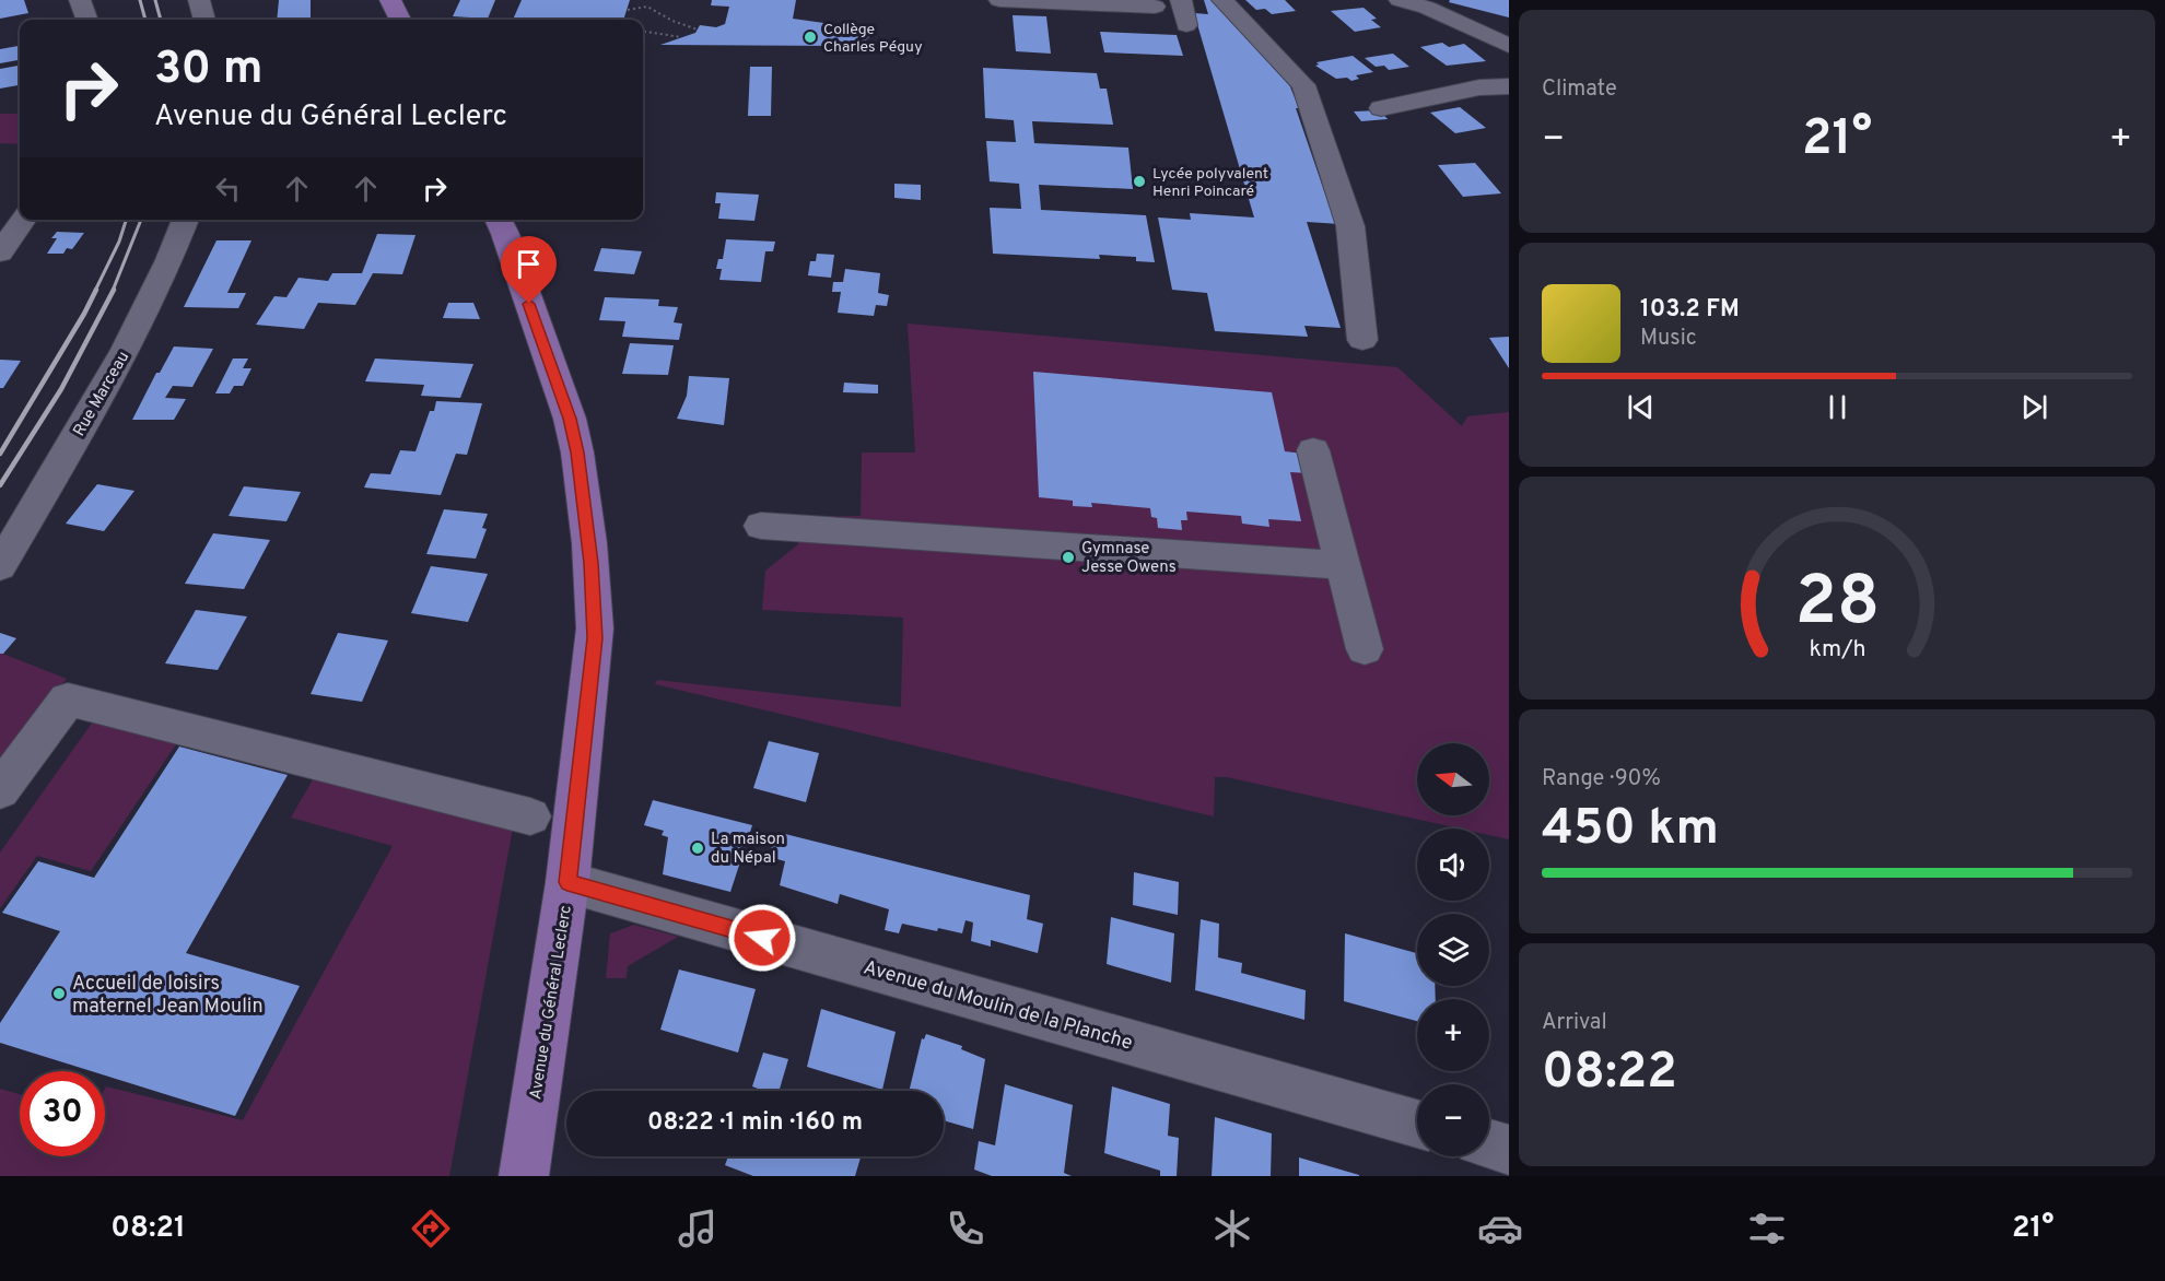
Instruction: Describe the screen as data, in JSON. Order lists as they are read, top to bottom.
{
  "streets": {
    "main road": ["Avenue du Général Leclerc"],
    "street": ["Rue Marceau", "Avenue du Moulin de la Planche"]
  },
  "crossings": [
    ["Avenue du Général Leclerc", "Avenue du Moulin de la Planche"]
  ],
  "places": [
    "Collège Charles Péguy",
    "Lycée polyvalent Henri Poincaré",
    "Gymnase Jesse Owens",
    "La maison du Népal",
    "Accueil de loisirs maternel Jean Moulin"
  ],
  "north": "left",
  "page": {
    "tile": [
      "Climate",
      ["Range · 90%", "450 km"],
      ["Arrival", "08:22"]
    ],
    "turn": ["30 m", "Avenue du Général Leclerc"],
    "heat": ["−", "21°", "+"],
    "song": ["103.2 FM", "Music"],
    "map_buttons": ["+", "−"],
    "limit": "30",
    "trip": "08:22 · 1 min · 160 m",
    "tabs": ["08:21", "21°"],
    "gauge": ["28", "km/h"]
  }
}
